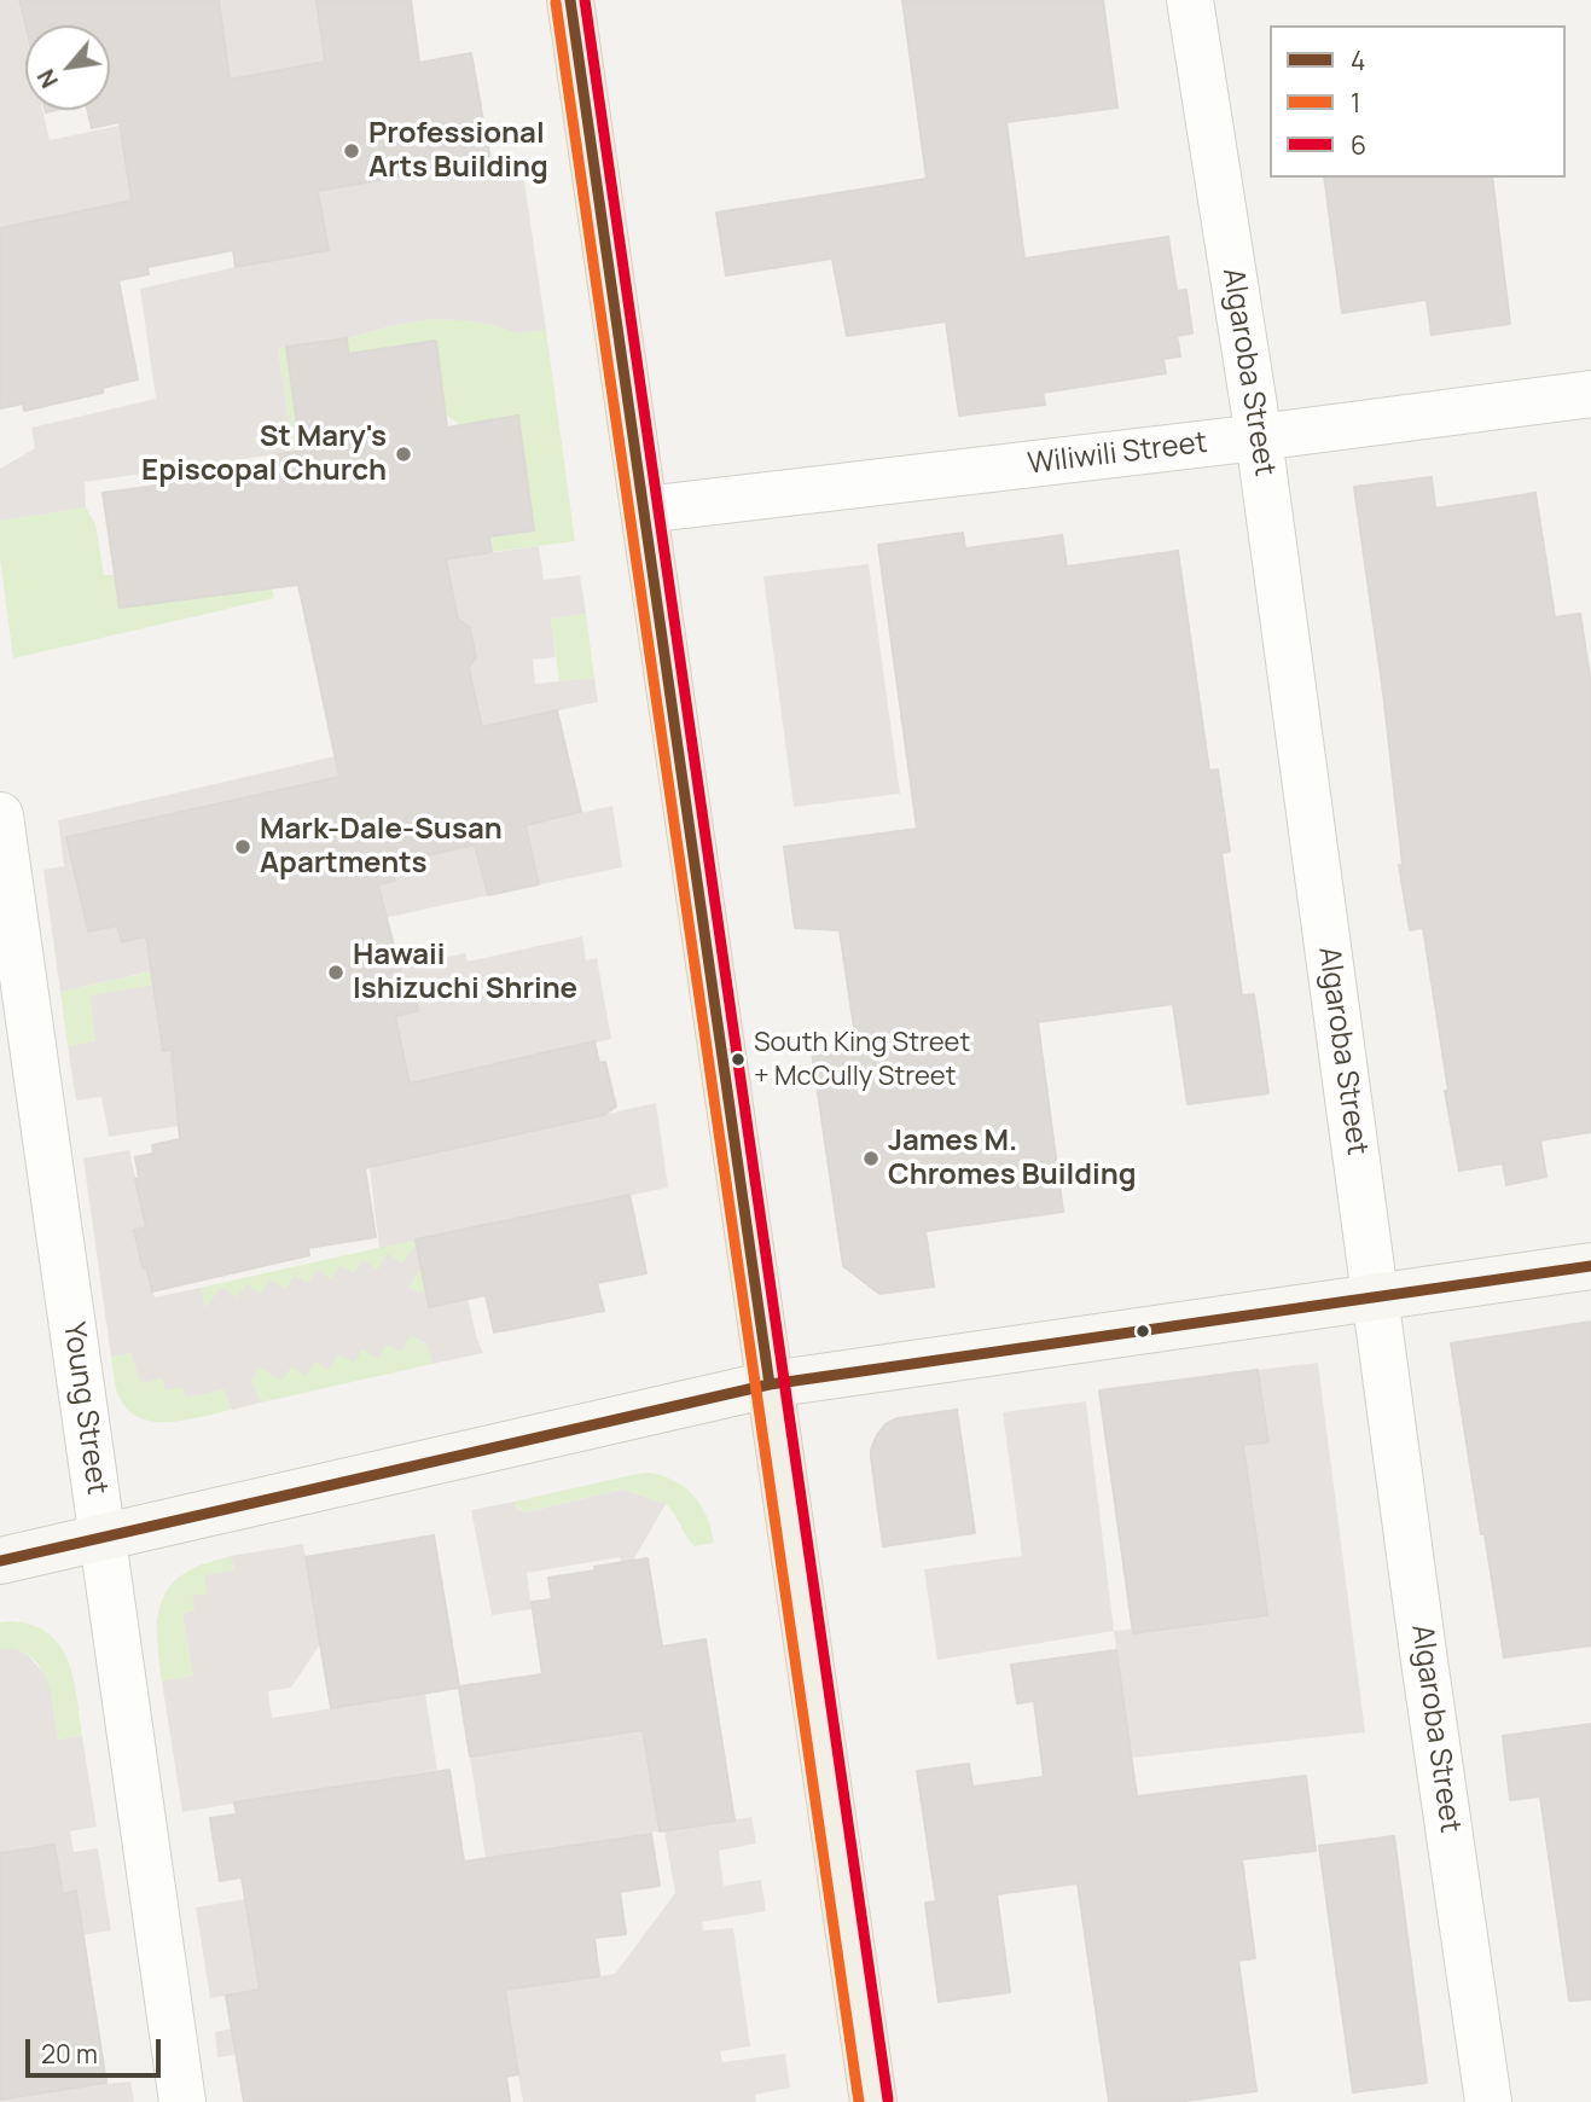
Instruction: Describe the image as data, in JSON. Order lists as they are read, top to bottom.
{
  "streets": {
    "street": ["Algaroba Street", "Wiliwili Street", "Young Street"]
  },
  "crossings": [
    ["Algaroba Street", "Wiliwili Street"]
  ],
  "places": [
    "Professional Arts Building",
    "St Mary's Episcopal Church",
    "Mark-Dale-Susan Apartments",
    "Hawaii Ishizuchi Shrine",
    "South King Street + McCully Street",
    "James M. Chromes Building"
  ],
  "lines": ["transit line 4", "transit line 6", "transit line 1"],
  "legend": ["4", "1", "6"],
  "scale_bar": "20 m",
  "north": "bottom left"
}
